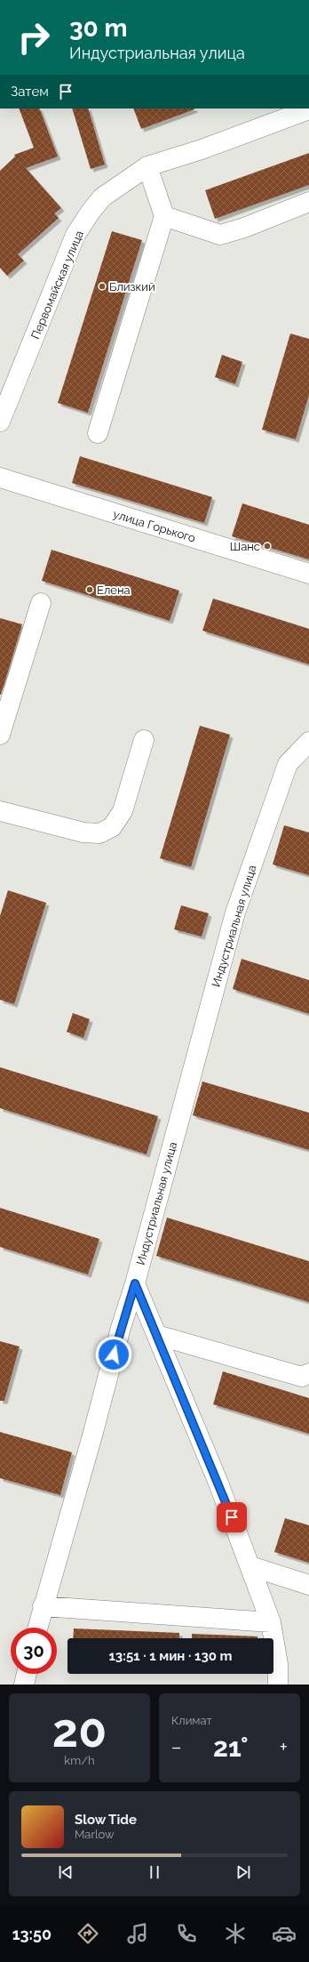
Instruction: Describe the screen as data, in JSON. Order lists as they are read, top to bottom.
{
  "streets": {
    "street": ["Первомайская улица", "улица Горького", "Индустриальная улица"]
  },
  "places": ["Близкий", "Шанс", "Елена"],
  "page": {
    "turn": ["30 m", "Индустриальная улица"],
    "then": "Затем",
    "limit": "30",
    "trip": "13:51 · 1 мин · 130 m",
    "tile": [
      ["20", "km/h"],
      "Климат"
    ],
    "heat": ["−", "21°", "+"],
    "song": ["Slow Tide", "Marlow"],
    "tabs": "13:50"
  }
}
